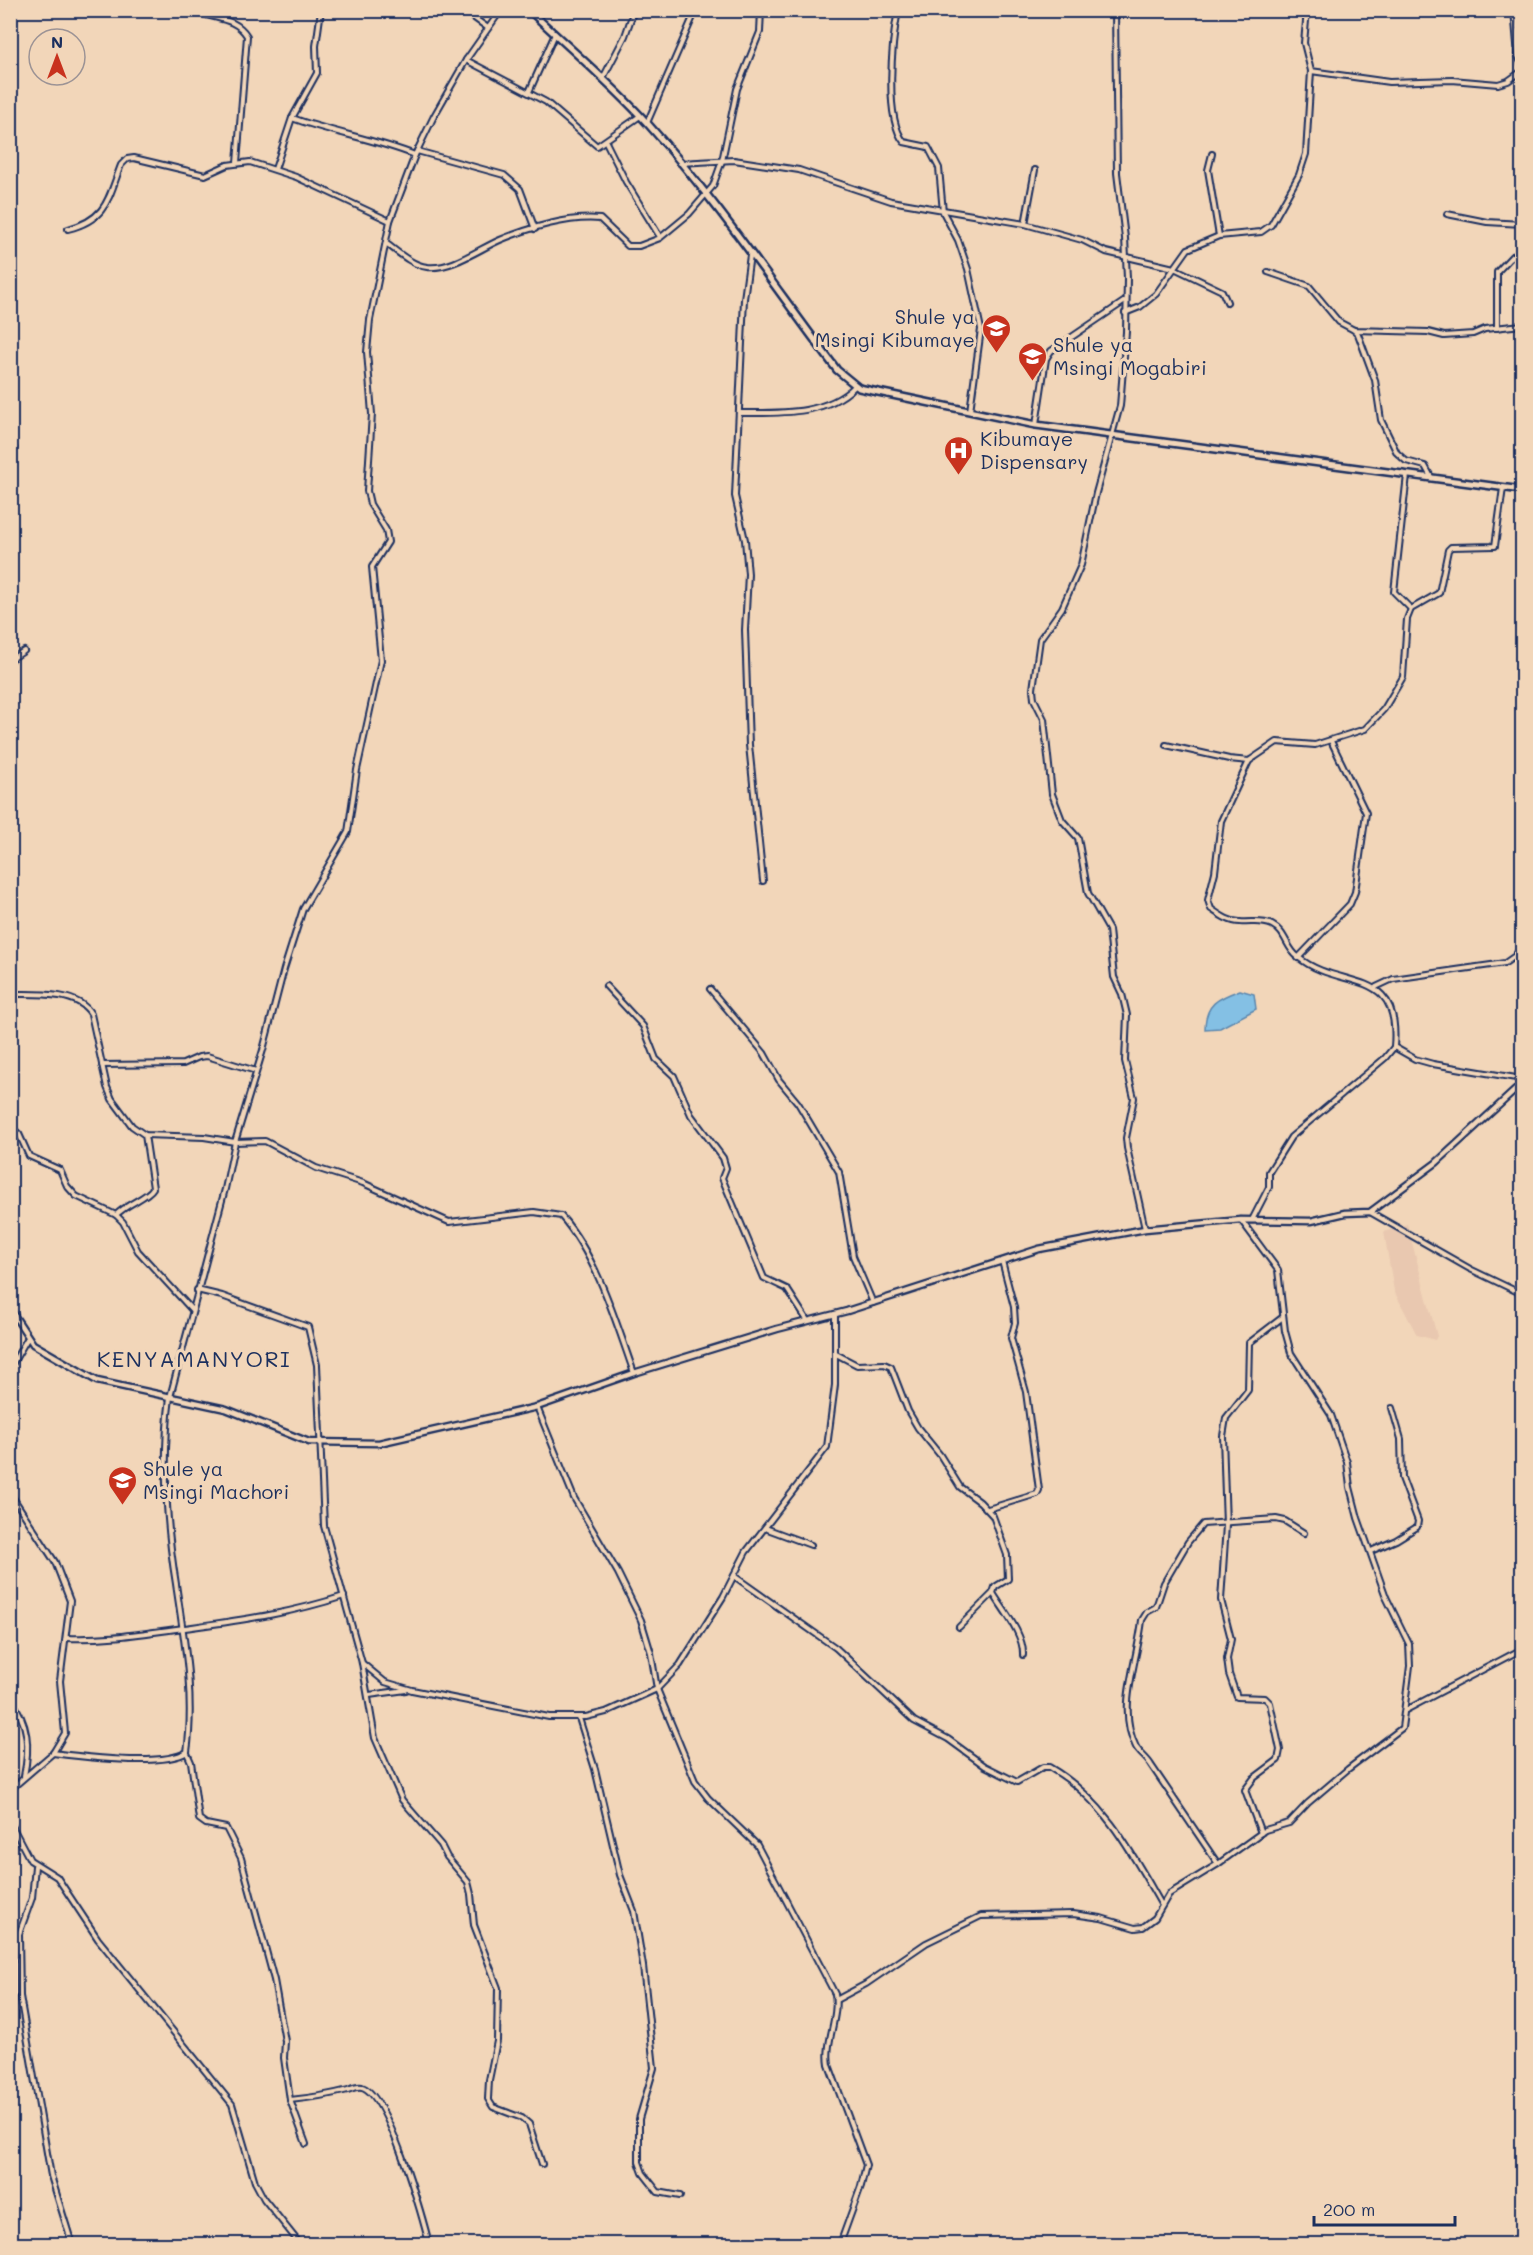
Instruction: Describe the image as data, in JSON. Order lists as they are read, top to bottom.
{
  "districts": ["KENYAMANYORI"],
  "places": {
    "school or university": ["Shule ya Msingi Kibumaye", "Shule ya Msingi Mogabiri", "Shule ya Msingi Machori"],
    "hospital": ["Kibumaye Dispensary"]
  },
  "scale_bar": "200 m",
  "north": "top"
}
